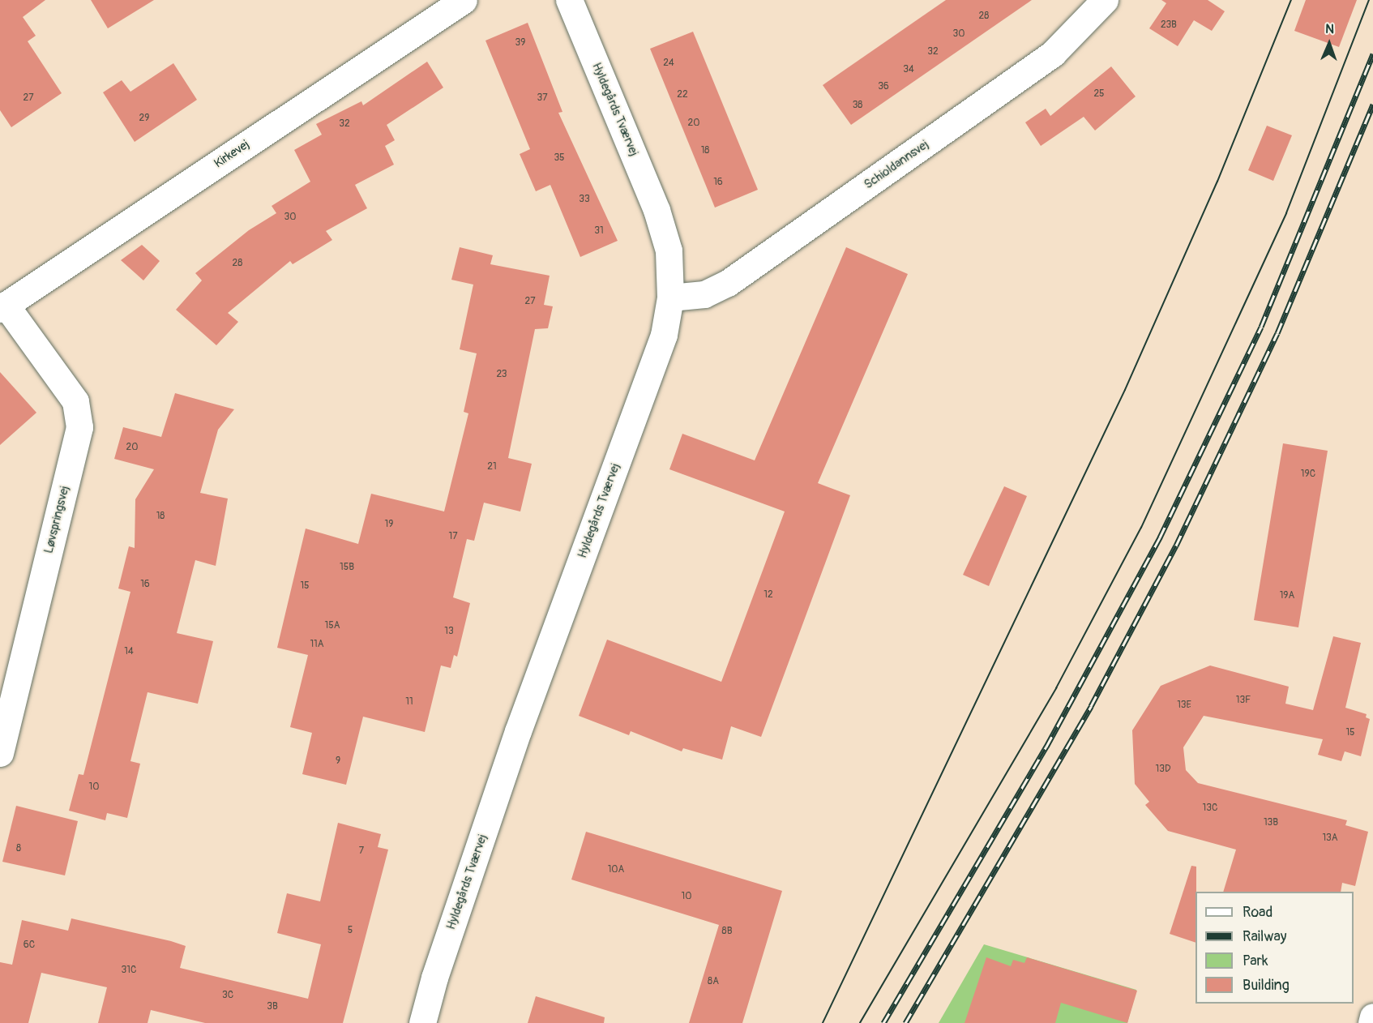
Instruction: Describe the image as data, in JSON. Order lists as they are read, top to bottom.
{
  "streets": {
    "street": [
      "Hyldegårds Tværvej",
      "Kirkevej",
      "Schioldannsvej",
      "Løvspringsvej"
    ]
  },
  "crossings": [
    ["Hyldegårds Tværvej", "Schioldannsvej"],
    ["Kirkevej", "Løvspringsvej"]
  ],
  "house_numbers": [
    "28",
    "23B",
    "30",
    "39",
    "32",
    "24",
    "34",
    "36",
    "25",
    "22",
    "27",
    "37",
    "38",
    "29",
    "20",
    "32",
    "18",
    "35",
    "16",
    "33",
    "30",
    "31",
    "28",
    "27",
    "23",
    "20",
    "21",
    "19C",
    "18",
    "19",
    "17",
    "15B",
    "16",
    "15",
    "12",
    "19A",
    "15A",
    "13",
    "11A",
    "14",
    "13F",
    "11",
    "13E",
    "15",
    "9",
    "13D",
    "10",
    "13C",
    "13B",
    "13A",
    "8",
    "7",
    "10A",
    "10",
    "5",
    "8B",
    "6C",
    "31C",
    "8A",
    "3C",
    "3B"
  ],
  "legend": [
    "Road",
    "Railway",
    "Park",
    "Building"
  ],
  "north": "top"
}
